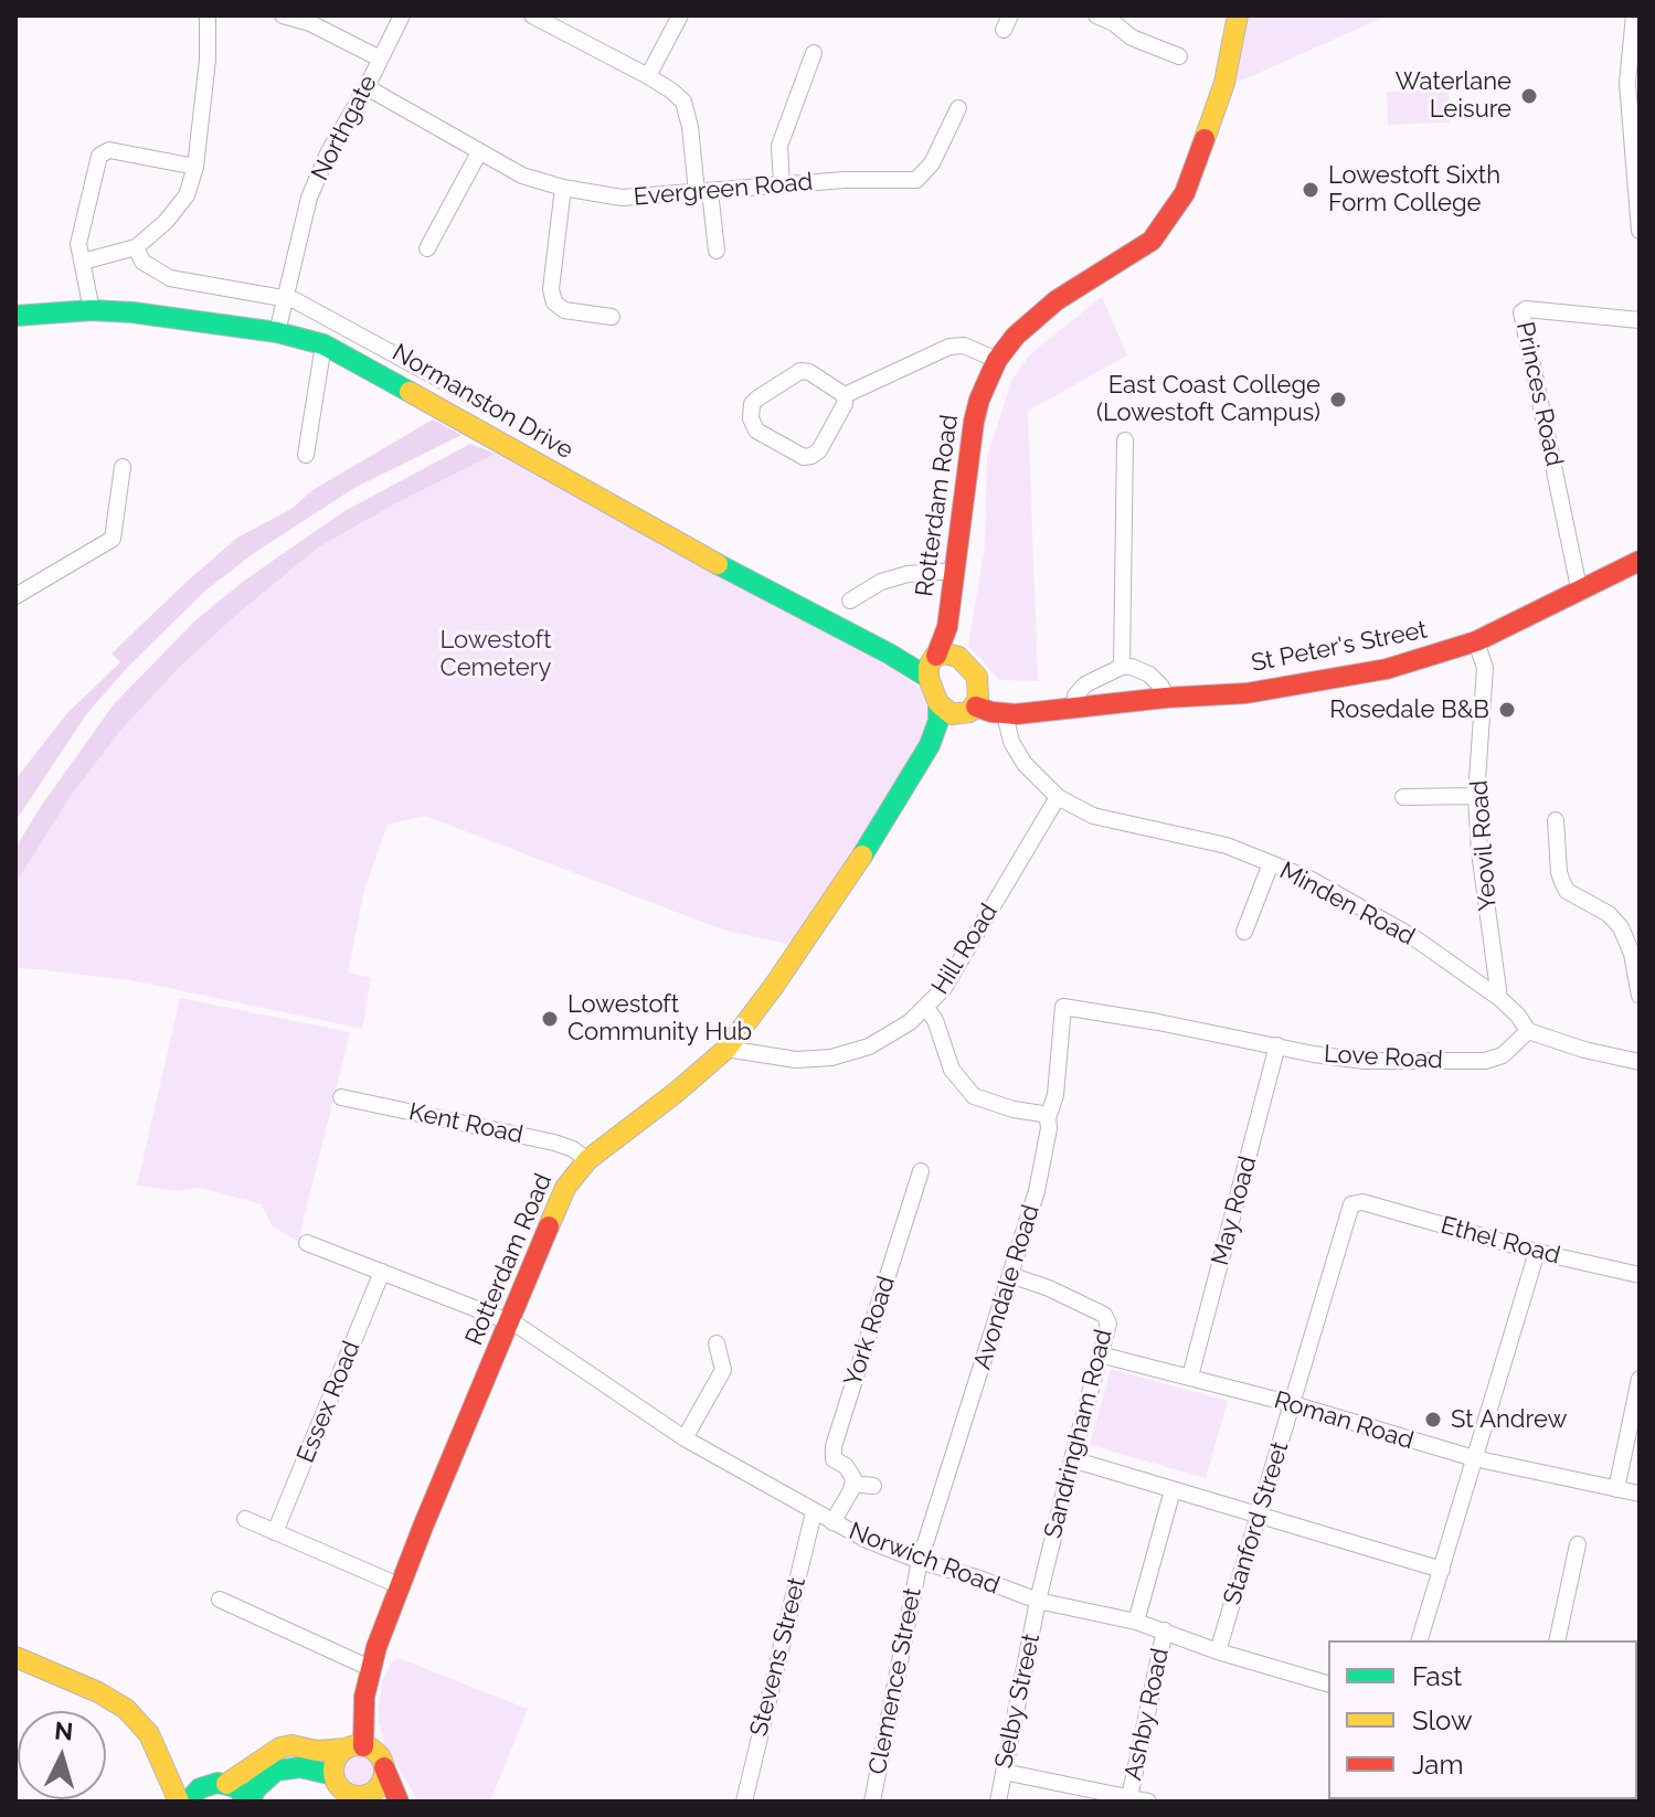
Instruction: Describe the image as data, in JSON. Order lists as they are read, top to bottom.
{
  "streets": {
    "main road": ["Normanston Drive", "Rotterdam Road", "St Peter's Street"],
    "street": [
      "Northgate",
      "Evergreen Road",
      "Princes Road",
      "Yeovil Road",
      "Minden Road",
      "Hill Road",
      "Love Road",
      "Kent Road",
      "May Road",
      "Ethel Road",
      "Avondale Road",
      "York Road",
      "Essex Road",
      "Roman Road",
      "Sandringham Road",
      "Stanford Street",
      "Norwich Road",
      "Stevens Street",
      "Clemence Street",
      "Selby Street",
      "Ashby Road"
    ]
  },
  "crossings": [
    ["Northgate", "Evergreen Road"],
    ["Northgate", "Normanston Drive"],
    ["Princes Road", "St Peter's Street"],
    ["Normanston Drive", "Rotterdam Road"],
    ["Normanston Drive", "St Peter's Street"],
    ["Rotterdam Road", "St Peter's Street"],
    ["Rotterdam Road", "Hill Road"],
    ["Rotterdam Road", "Kent Road"],
    ["Rotterdam Road", "Norwich Road"],
    ["St Peter's Street", "Yeovil Road"],
    ["St Peter's Street", "Minden Road"],
    ["Yeovil Road", "Minden Road"],
    ["Minden Road", "Hill Road"],
    ["Minden Road", "Love Road"],
    ["Love Road", "May Road"],
    ["Love Road", "Avondale Road"],
    ["May Road", "Roman Road"],
    ["Ethel Road", "Stanford Street"],
    ["Avondale Road", "Sandringham Road"],
    ["Avondale Road", "Norwich Road"],
    ["Avondale Road", "Clemence Street"],
    ["Essex Road", "Norwich Road"],
    ["Roman Road", "Sandringham Road"],
    ["Roman Road", "Stanford Street"],
    ["Sandringham Road", "Norwich Road"],
    ["Sandringham Road", "Selby Street"],
    ["Stanford Street", "Norwich Road"],
    ["Norwich Road", "Stevens Street"],
    ["Norwich Road", "Clemence Street"],
    ["Norwich Road", "Selby Street"],
    ["Norwich Road", "Ashby Road"]
  ],
  "parks": ["Lowestoft Cemetery"],
  "places": [
    "Waterlane Leisure",
    "Lowestoft Sixth Form College",
    "East Coast College (Lowestoft Campus)",
    "Rosedale B&B",
    "Lowestoft Community Hub",
    "St Andrew"
  ],
  "legend": ["Fast", "Slow", "Jam"],
  "north": "top"
}
